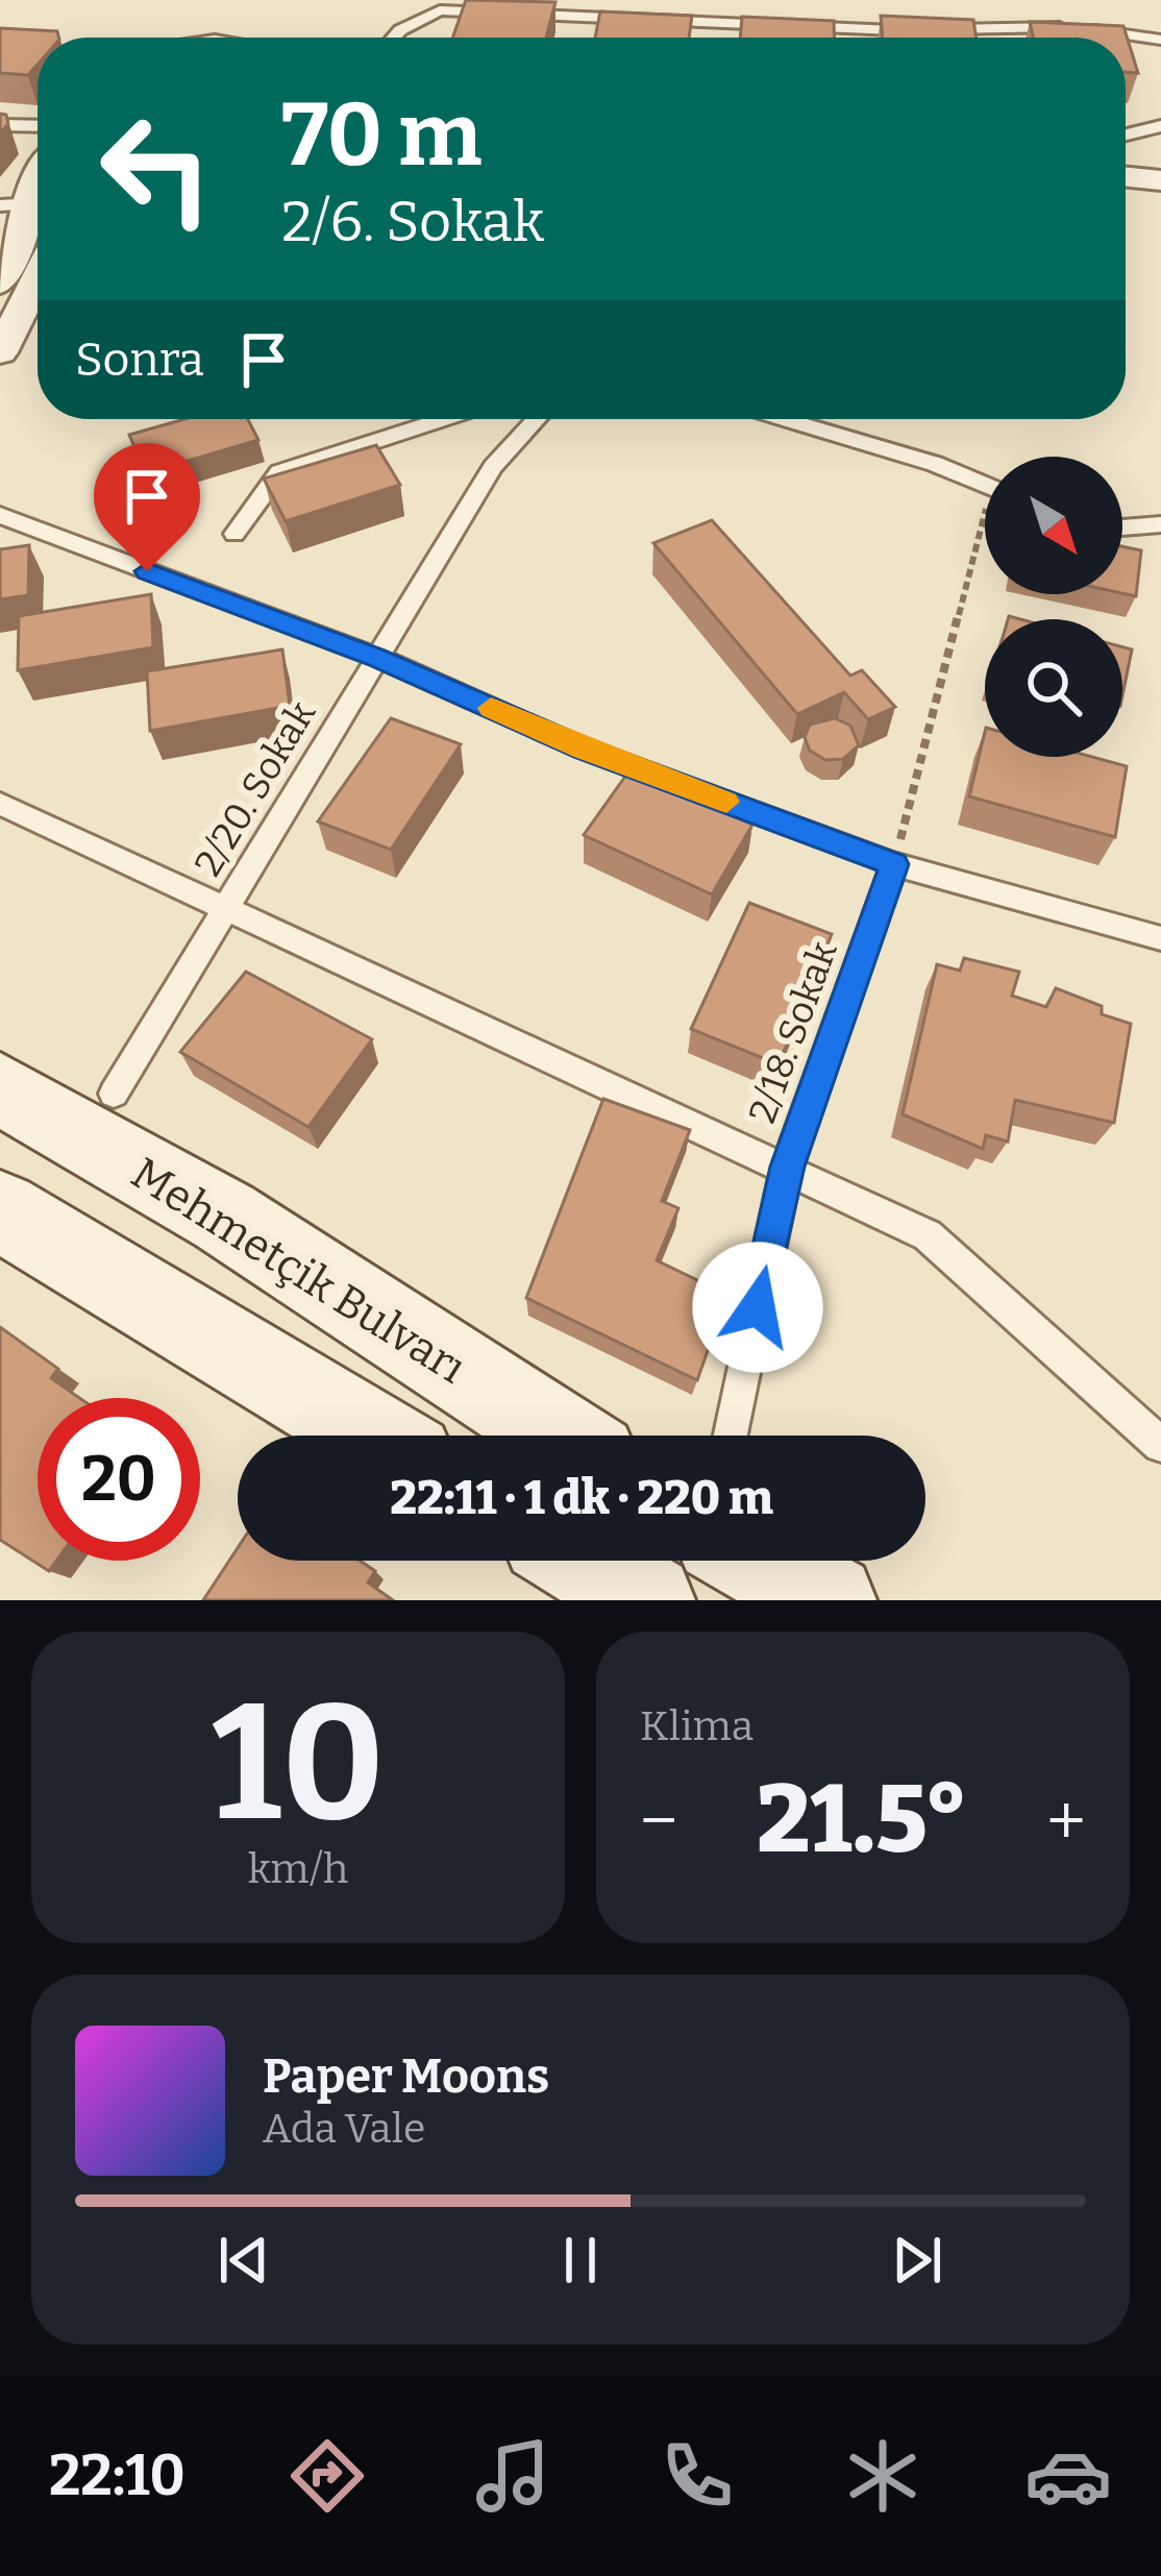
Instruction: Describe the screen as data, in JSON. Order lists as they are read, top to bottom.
{
  "streets": {
    "main road": ["Mehmetçik Bulvarı"],
    "lane": ["2/20. Sokak", "2/18. Sokak"]
  },
  "north": "bottom right",
  "page": {
    "turn": ["70 m", "2/6. Sokak"],
    "then": "Sonra",
    "limit": "20",
    "trip": "22:11 · 1 dk · 220 m",
    "tile": [
      ["10", "km/h"],
      "Klima"
    ],
    "heat": ["−", "21.5°", "+"],
    "song": ["Paper Moons", "Ada Vale"],
    "tabs": "22:10"
  }
}
